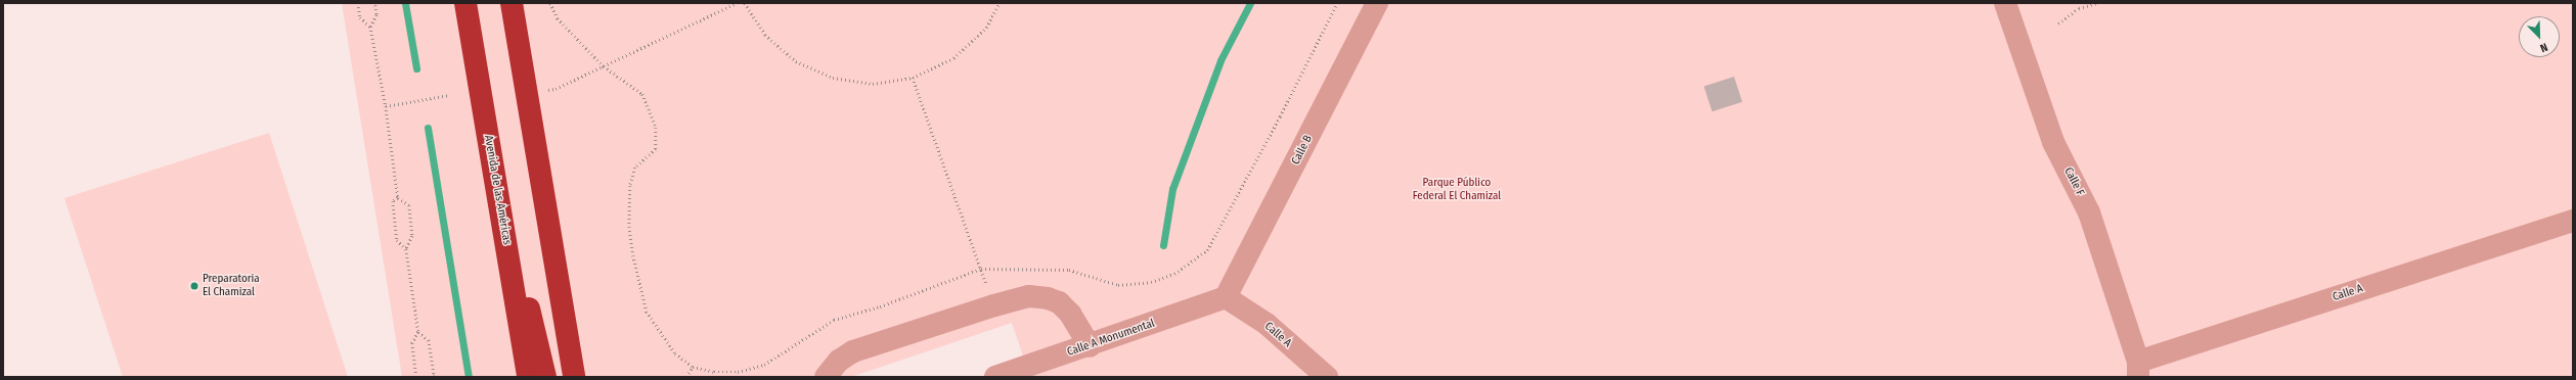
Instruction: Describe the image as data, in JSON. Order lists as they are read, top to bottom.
{
  "streets": {
    "highway": ["Avenida de las Américas"],
    "street": [
      "Calle B",
      "Calle F",
      "Calle A",
      "Calle A Monumental"
    ]
  },
  "crossings": [
    ["Calle B", "Calle A"],
    ["Calle B", "Calle A Monumental"],
    ["Calle F", "Calle A"],
    ["Calle A", "Calle A Monumental"]
  ],
  "parks": ["Parque Público Federal El Chamizal"],
  "places": ["Preparatoria El Chamizal"],
  "north": "bottom right"
}
